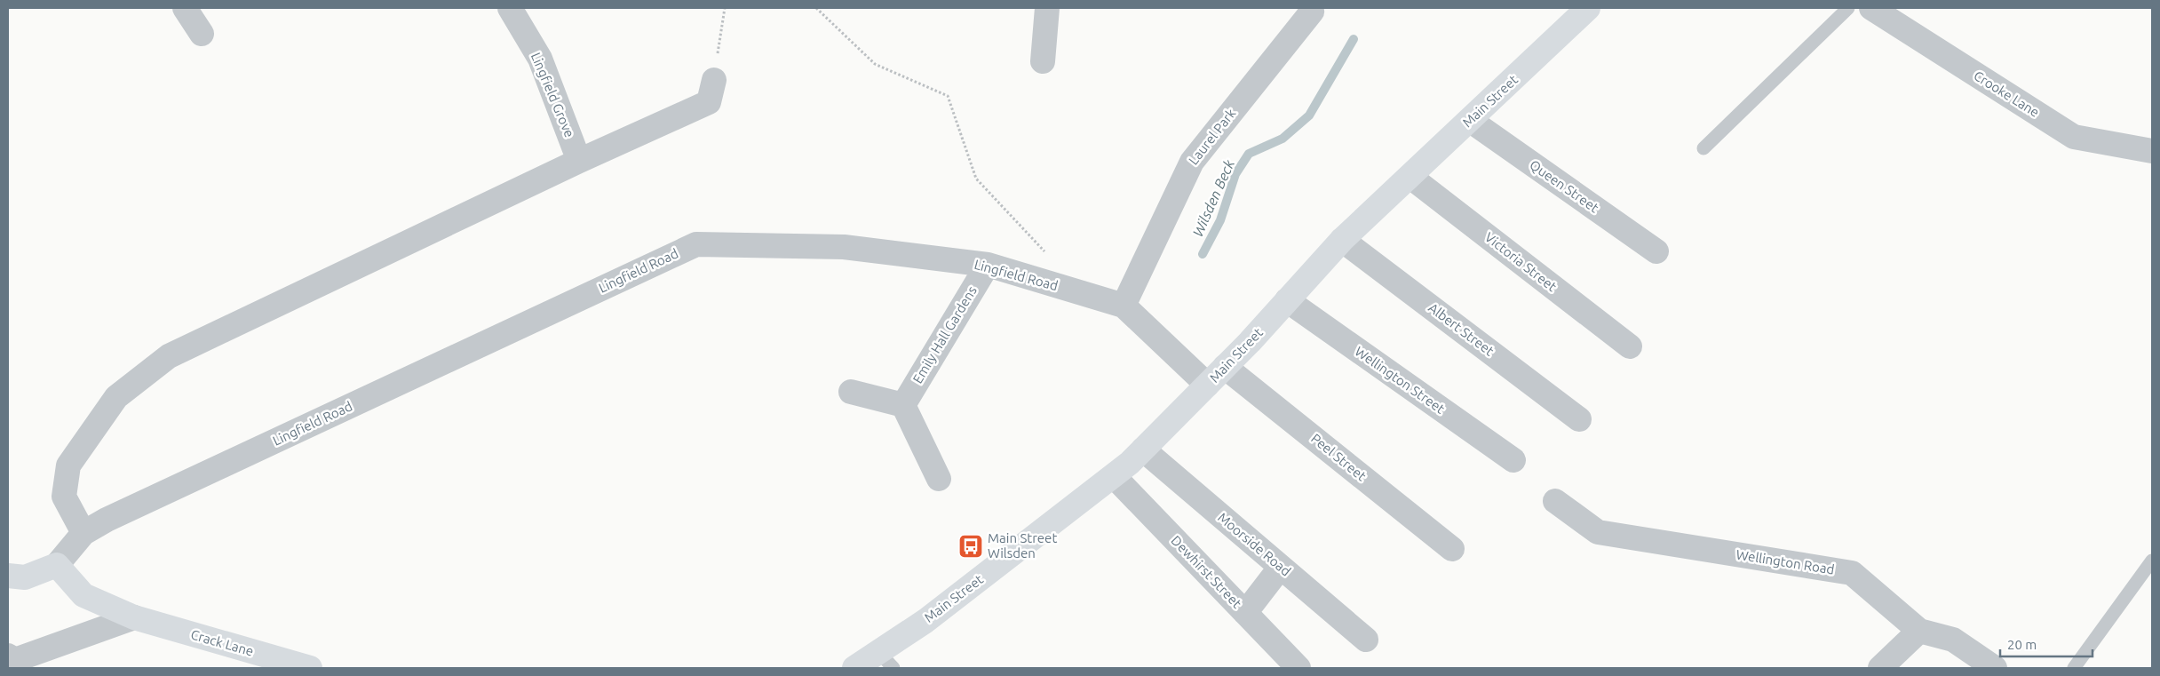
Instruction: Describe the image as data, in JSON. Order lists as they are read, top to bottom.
{
  "streets": {
    "street": [
      "Crooke Lane",
      "Lingfield Grove",
      "Main Street",
      "Laurel Park",
      "Queen Street",
      "Victoria Street",
      "Lingfield Road",
      "Albert Street",
      "Emily Hall Gardens",
      "Wellington Street",
      "Peel Street",
      "Moorside Road",
      "Wellington Road",
      "Dewhirst Street",
      "Crack Lane"
    ]
  },
  "crossings": [
    ["Main Street", "Queen Street"],
    ["Main Street", "Victoria Street"],
    ["Main Street", "Lingfield Road"],
    ["Main Street", "Albert Street"],
    ["Main Street", "Wellington Street"],
    ["Main Street", "Peel Street"],
    ["Main Street", "Moorside Road"],
    ["Main Street", "Dewhirst Street"],
    ["Laurel Park", "Lingfield Road"],
    ["Lingfield Road", "Emily Hall Gardens"],
    ["Lingfield Road", "Crack Lane"]
  ],
  "water": ["Wilsden Beck"],
  "places": {
    "bus stop": ["Main Street Wilsden"]
  },
  "scale_bar": "20 m"
}
